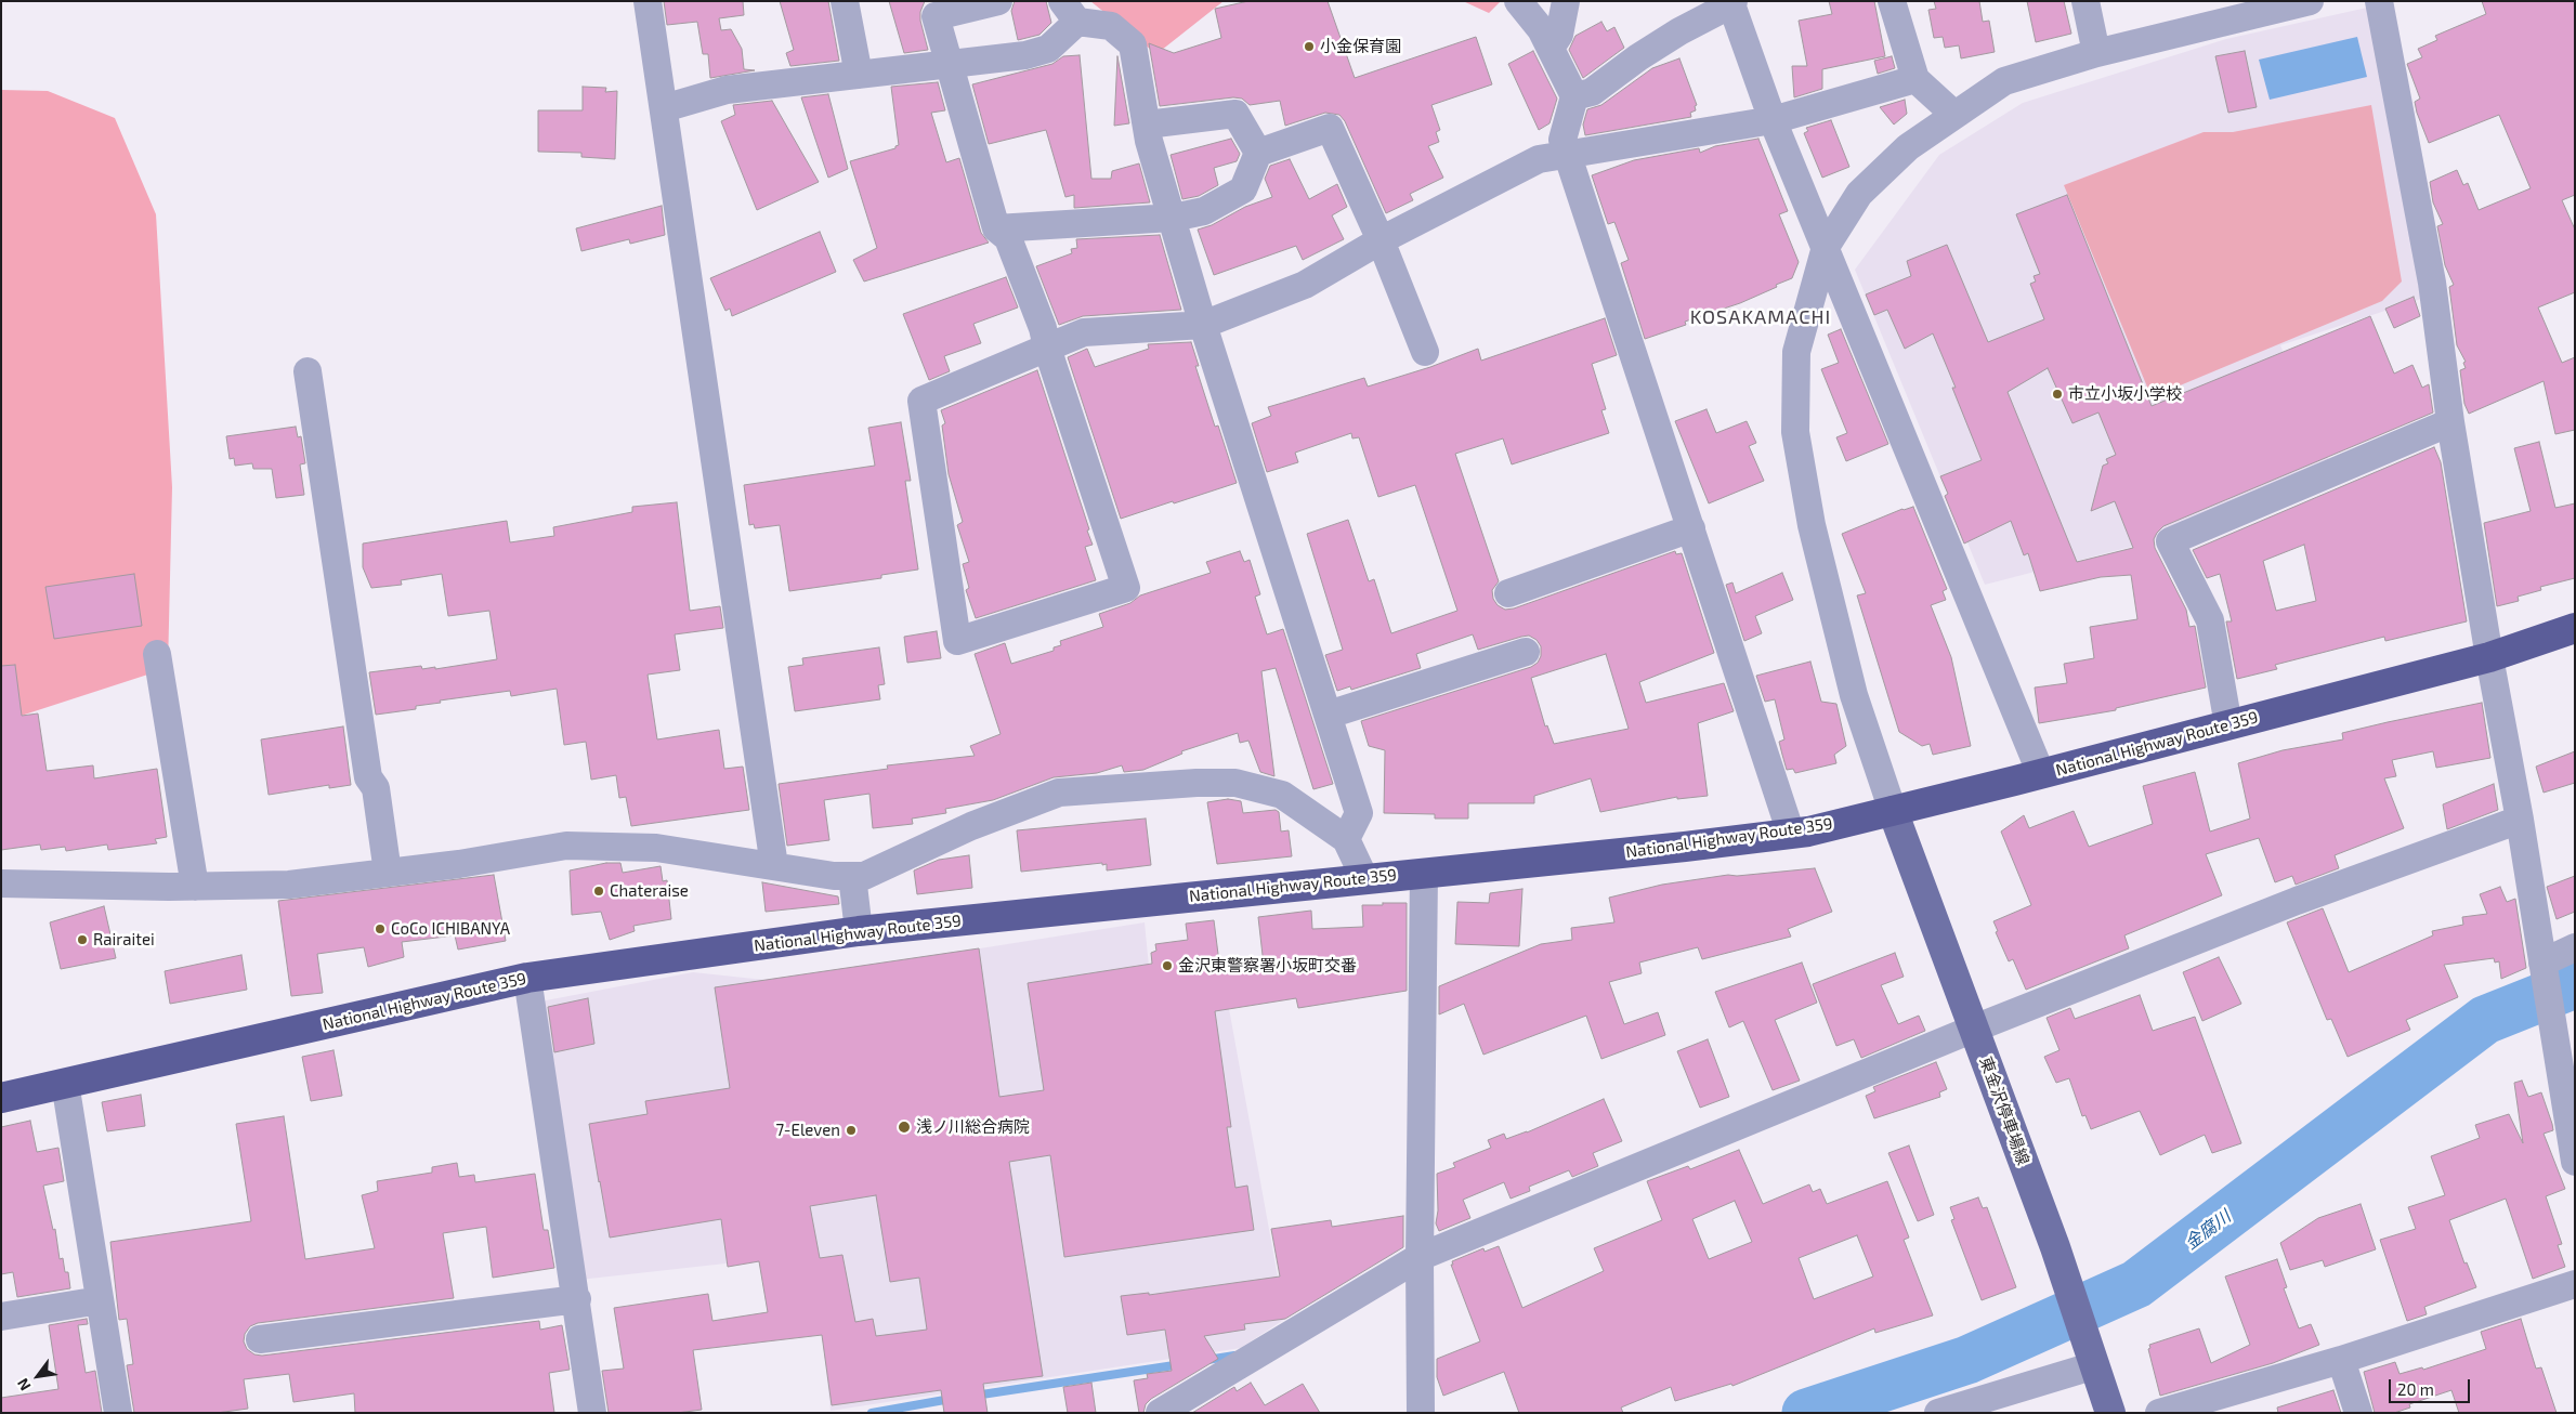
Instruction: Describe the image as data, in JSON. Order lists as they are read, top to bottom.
{
  "streets": {
    "highway": ["National Highway Route 359"],
    "main road": ["東金沢停車場線"]
  },
  "crossings": [
    ["National Highway Route 359", "東金沢停車場線"]
  ],
  "districts": ["KOSAKAMACHI"],
  "water": ["金腐川"],
  "places": [
    "小金保育園",
    "市立小坂小学校",
    "Chateraise",
    "CoCo ICHIBANYA",
    "Rairaitei",
    "金沢東警察署小坂町交番",
    "浅ノ川総合病院",
    "7-Eleven"
  ],
  "scale_bar": "20 m",
  "north": "bottom left"
}
